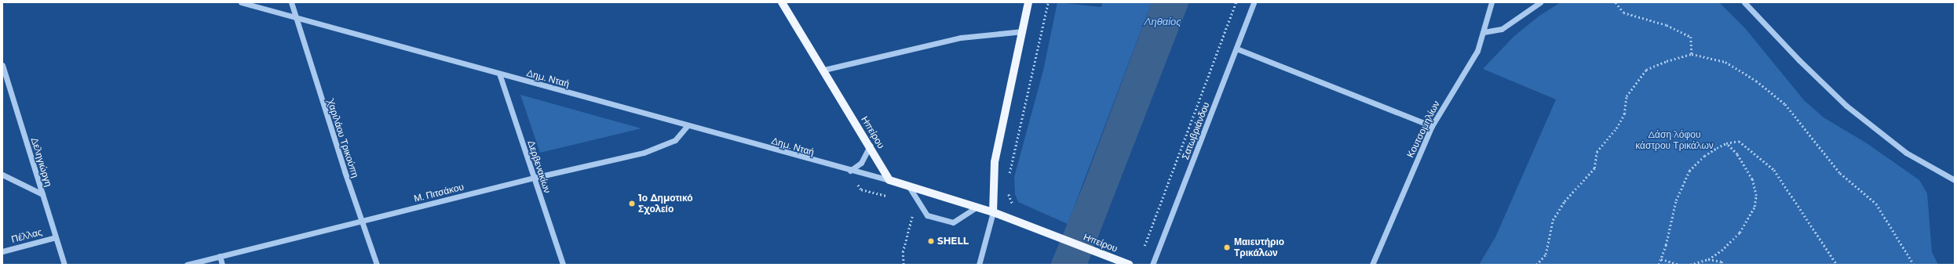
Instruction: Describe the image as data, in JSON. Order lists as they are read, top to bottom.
{
  "streets": {
    "main road": ["Ηπείρου"],
    "street": [
      "Δημ. Νταή",
      "Κουτσομηλίων",
      "Σατωβριάνδου",
      "Χαριλάου Τρικούπη",
      "Δεληγιώργη",
      "Δερβενακίων",
      "Μ. Πιτσάκου",
      "Πέλλας"
    ]
  },
  "crossings": [
    ["Δημ. Νταή", "Ηπείρου"],
    ["Δημ. Νταή", "Χαριλάου Τρικούπη"],
    ["Δημ. Νταή", "Δερβενακίων"],
    ["Δημ. Νταή", "Μ. Πιτσάκου"],
    ["Χαριλάου Τρικούπη", "Μ. Πιτσάκου"],
    ["Δεληγιώργη", "Πέλλας"],
    ["Δερβενακίων", "Μ. Πιτσάκου"]
  ],
  "water": ["Ληθαίος"],
  "parks": ["Δάση λόφου κάστρου Τρικάλων"],
  "places": ["1ο Δημοτικό Σχολείο", "SHELL", "Μαιευτήριο Τρικάλων"]
}
